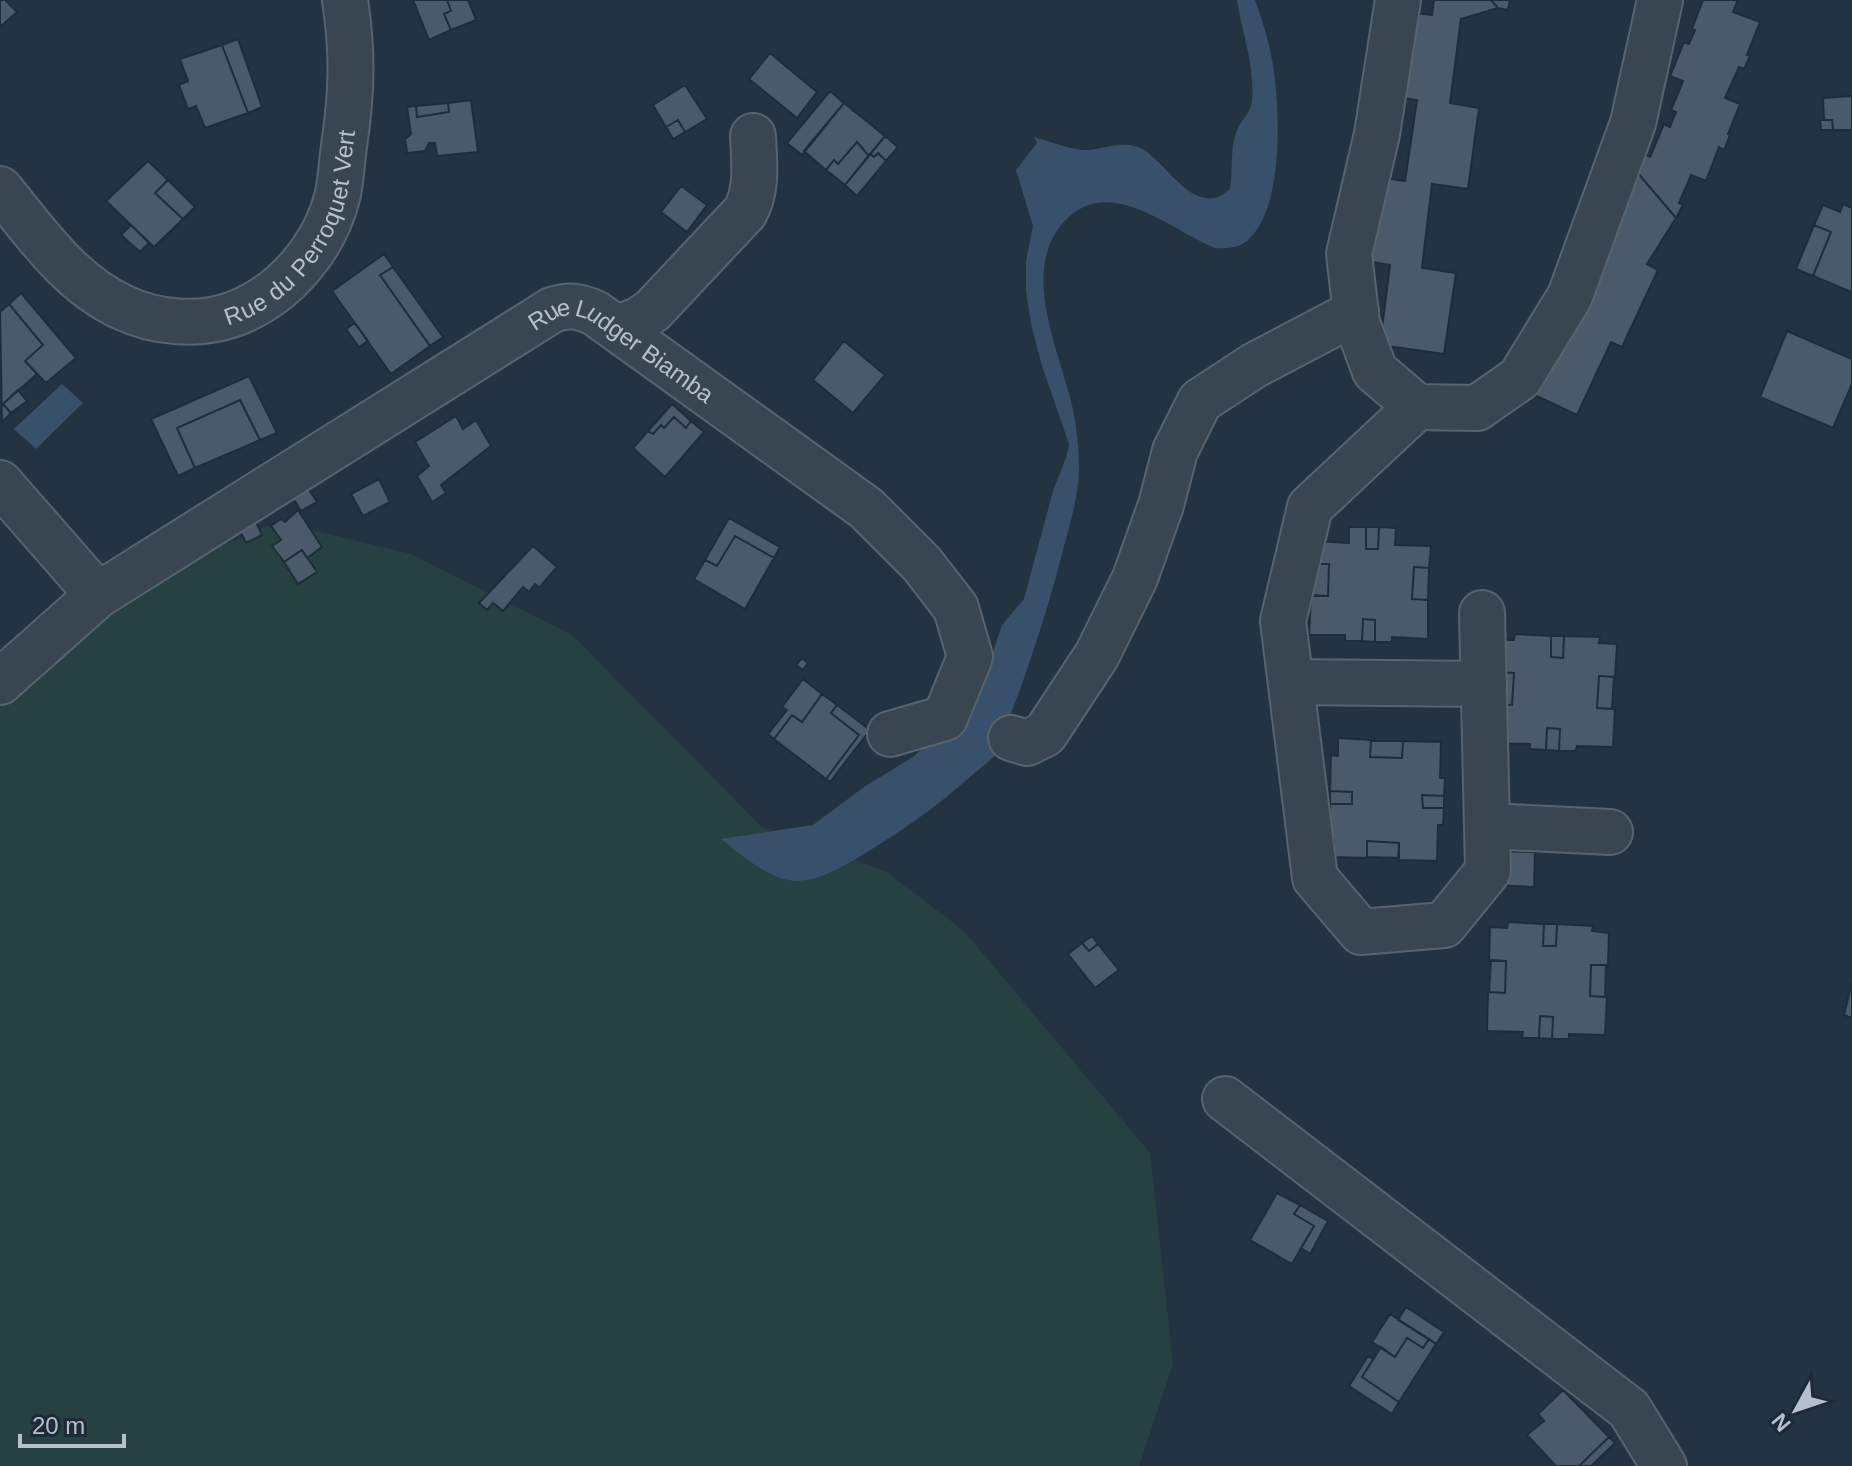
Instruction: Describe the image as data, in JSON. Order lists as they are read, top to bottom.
{
  "streets": {
    "street": ["Rue du Perroquet Vert", "Rue Ludger Biamba"]
  },
  "scale_bar": "20 m",
  "north": "bottom left"
}
